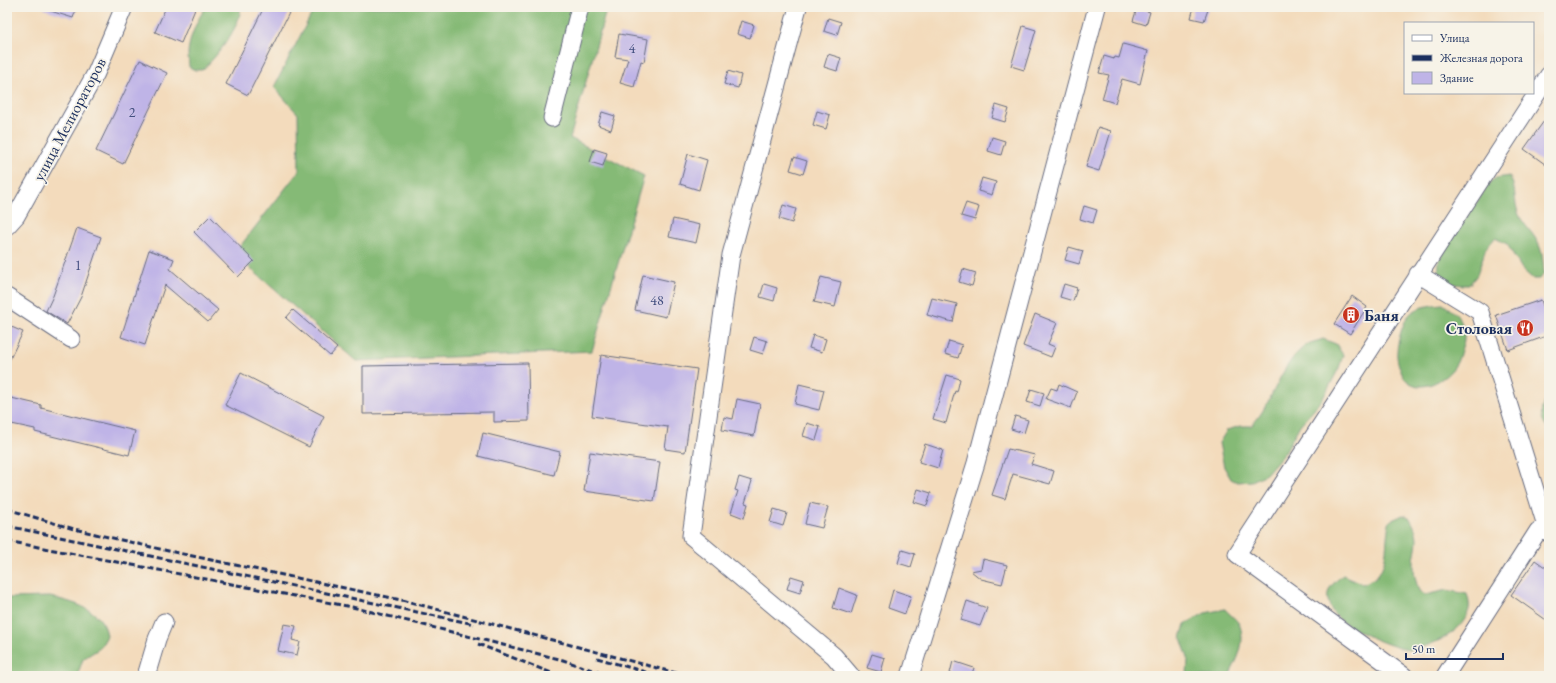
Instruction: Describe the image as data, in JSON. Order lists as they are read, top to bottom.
{
  "streets": {
    "street": ["улица Мелиораторов"]
  },
  "places": {
    "building": ["Баня"],
    "restaurant": ["Столовая"]
  },
  "house_numbers": [
    "4",
    "2",
    "1",
    "48"
  ],
  "legend": ["Улица", "Железная дорога", "Здание"],
  "scale_bar": "50 m"
}
